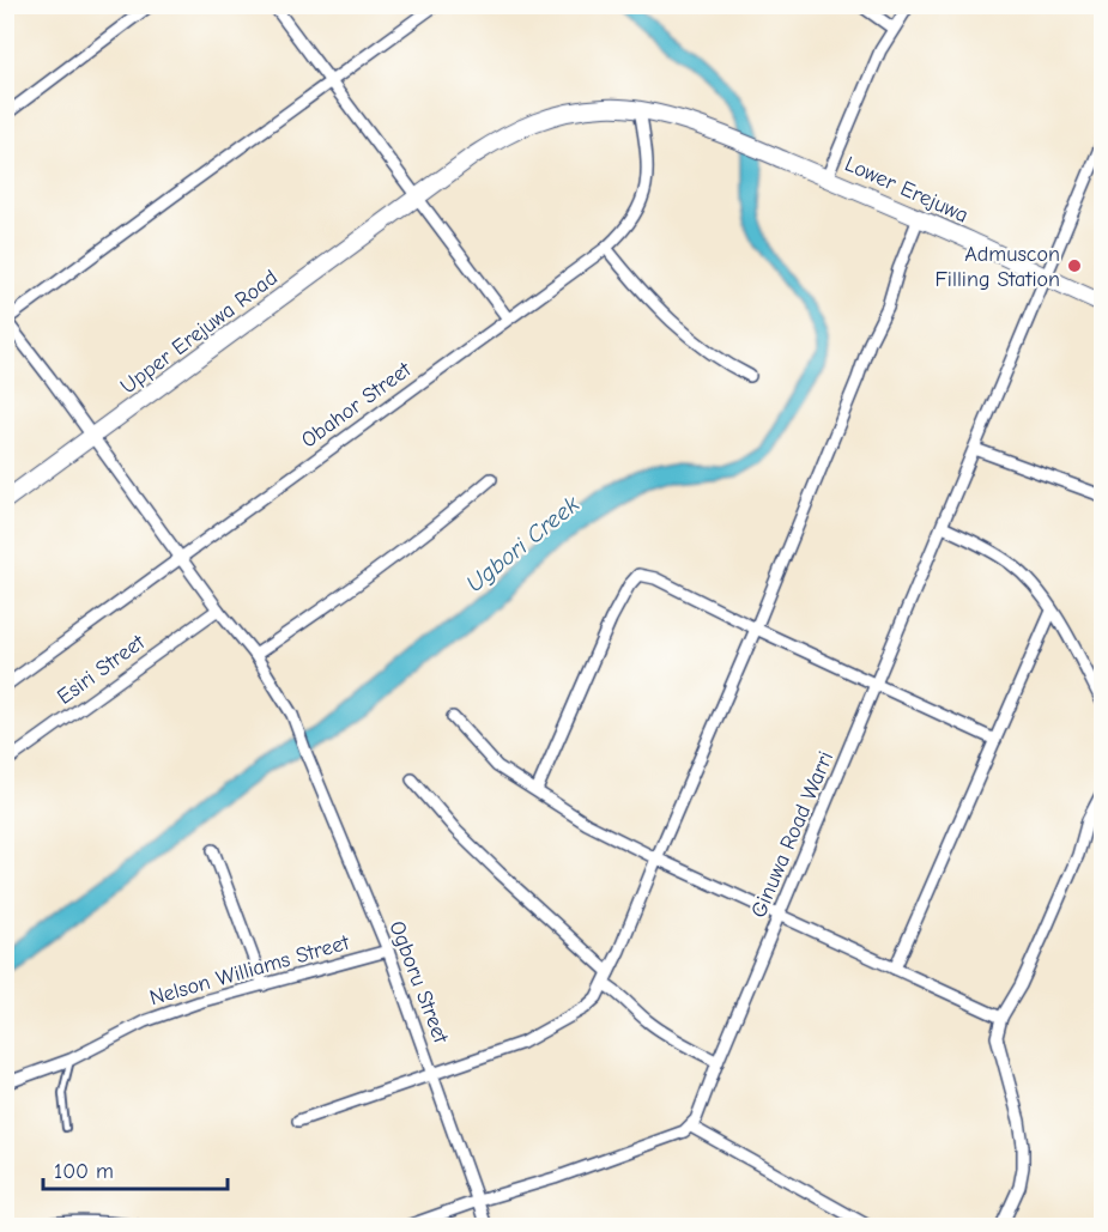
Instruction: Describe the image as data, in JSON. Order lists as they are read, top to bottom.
{
  "streets": {
    "street": [
      "Lower Erejuwa",
      "Upper Erejuwa Road",
      "Obahor Street",
      "Esiri Street",
      "Ginuwa Road Warri",
      "Nelson Williams Street",
      "Ogboru Street"
    ]
  },
  "crossings": [
    ["Lower Erejuwa", "Upper Erejuwa Road"],
    ["Lower Erejuwa", "Obahor Street"],
    ["Lower Erejuwa", "Ginuwa Road Warri"],
    ["Upper Erejuwa Road", "Obahor Street"],
    ["Upper Erejuwa Road", "Ogboru Street"],
    ["Obahor Street", "Ogboru Street"],
    ["Esiri Street", "Ogboru Street"],
    ["Nelson Williams Street", "Ogboru Street"]
  ],
  "water": ["Ugbori Creek"],
  "places": ["Admuscon Filling Station"],
  "scale_bar": "100 m"
}
